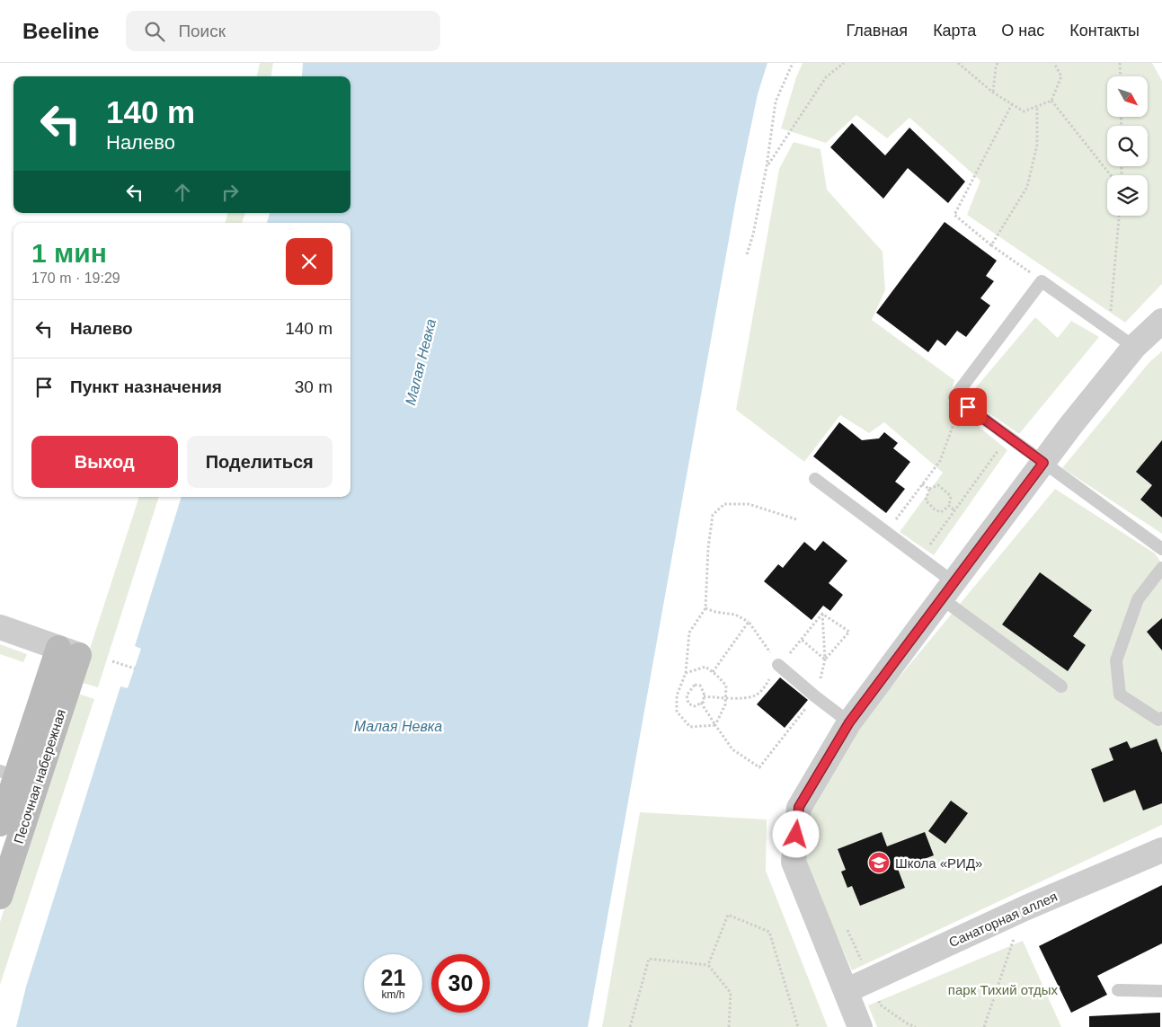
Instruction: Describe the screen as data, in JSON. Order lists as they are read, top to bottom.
{
  "streets": {
    "main road": ["Песочная набережная"],
    "street": ["Санаторная аллея"]
  },
  "water": ["Малая Невка"],
  "parks": ["парк Тихий отдых"],
  "places": {
    "school or university": ["Школа «РИД»"]
  },
  "north": "bottom right",
  "page": {
    "header": "Beeline",
    "search": "Поиск",
    "nav": [
      "Главная",
      "Карта",
      "О нас",
      "Контакты"
    ],
    "turn": ["140 m", "Налево"],
    "heading": ["1 мин", "170 m · 19:29"],
    "list": [
      {
        "name": "Налево",
        "value": "140 m"
      },
      {
        "name": "Пункт назначения",
        "value": "30 m"
      }
    ],
    "buttons": ["Выход", "Поделиться"],
    "speed": "21 km/h",
    "limit": "30"
  }
}
